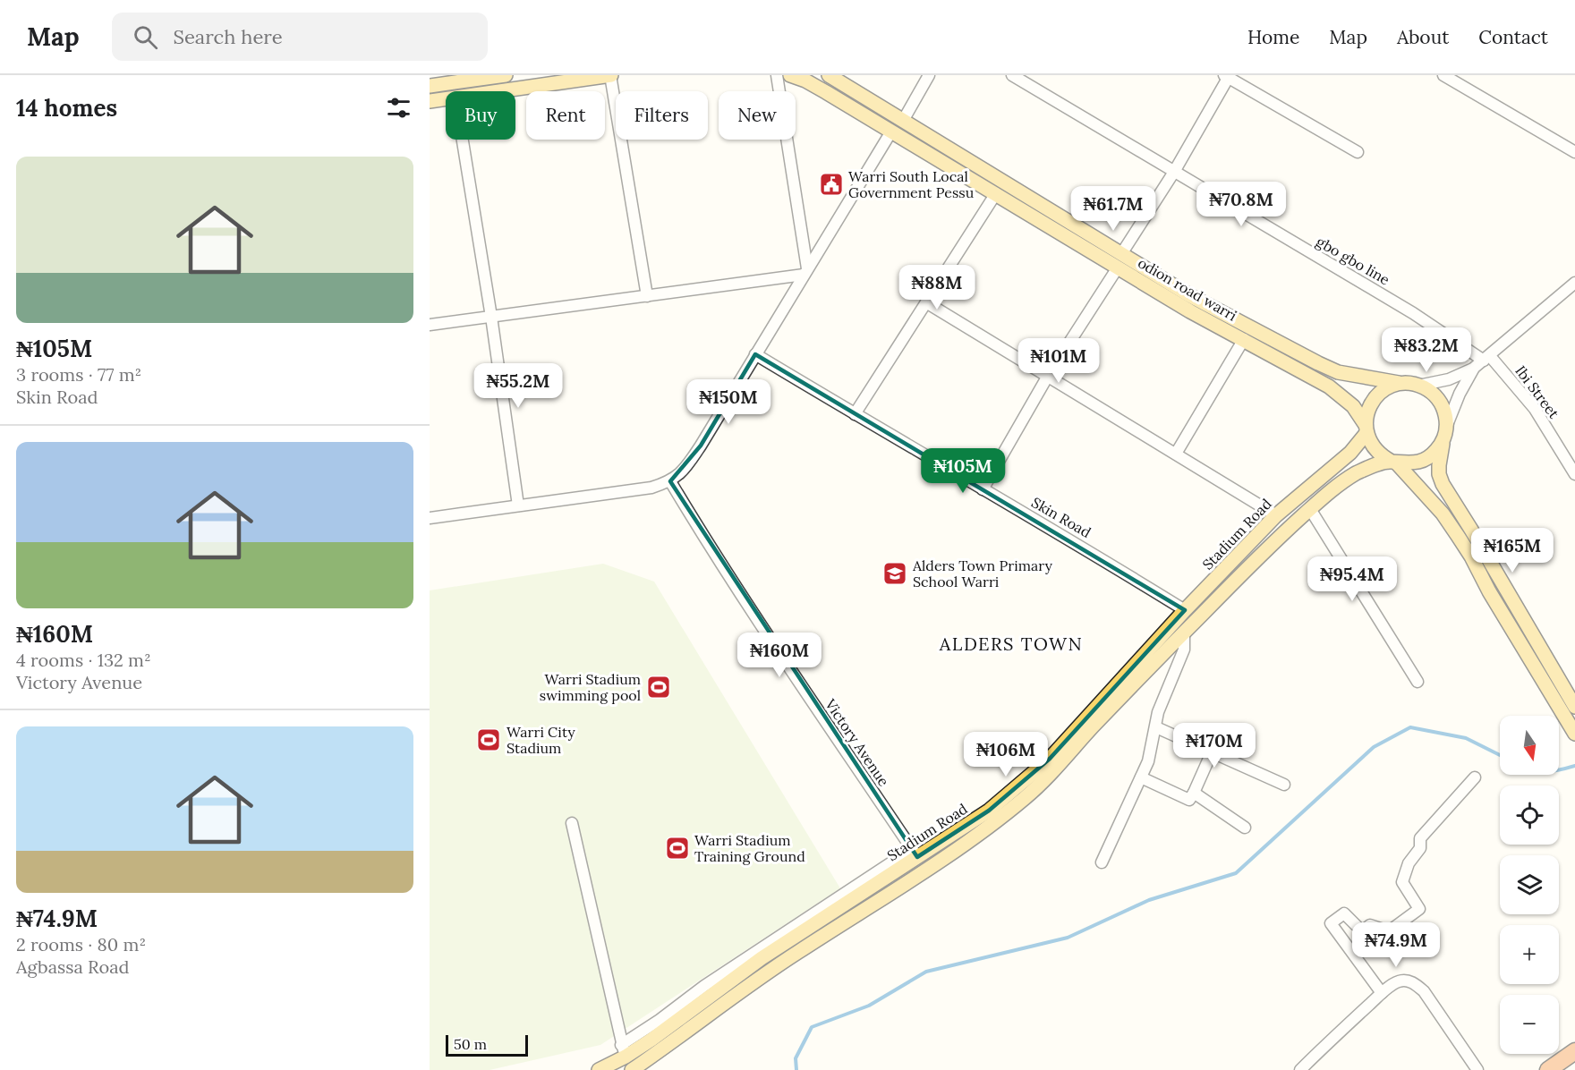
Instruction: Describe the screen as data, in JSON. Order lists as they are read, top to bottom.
{
  "streets": {
    "main road": ["odion road warri", "Stadium Road"],
    "street": [
      "gbo gbo line",
      "Ibi Street",
      "Skin Road",
      "Victory Avenue"
    ]
  },
  "crossings": [
    ["gbo gbo line", "Ibi Street"],
    ["odion road warri", "Stadium Road"],
    ["Skin Road", "Stadium Road"],
    ["Stadium Road", "Victory Avenue"]
  ],
  "districts": ["ALDERS TOWN"],
  "places": {
    "public building": ["Warri South Local Government Pessu"],
    "school or university": ["Alders Town Primary School Warri"],
    "sports": ["Warri Stadium swimming pool", "Warri City Stadium", "Warri Stadium Training Ground"]
  },
  "scale_bar": "50 m",
  "north": "bottom",
  "page": {
    "header": "Map",
    "search": "Search here",
    "nav": [
      "Home",
      "Map",
      "About",
      "Contact"
    ],
    "heading": "14 homes",
    "chip": [
      "Buy",
      "Rent",
      "Filters",
      "New"
    ],
    "list": [
      {
        "name": "₦105M",
        "note": "3 rooms · 77 m² · Skin Road"
      },
      {
        "name": "₦160M",
        "note": "4 rooms · 132 m² · Victory Avenue"
      },
      {
        "name": "₦74.9M",
        "note": "2 rooms · 80 m² · Agbassa Road"
      }
    ],
    "price": [
      "₦70.8M",
      "₦61.7M",
      "₦88M",
      "₦83.2M",
      "₦101M",
      "₦55.2M",
      "₦150M",
      "₦105M",
      "₦165M",
      "₦95.4M",
      "₦160M",
      "₦170M",
      "₦106M",
      "₦74.9M"
    ],
    "map_buttons": ["+", "−"],
    "scale": "50 m"
  }
}
